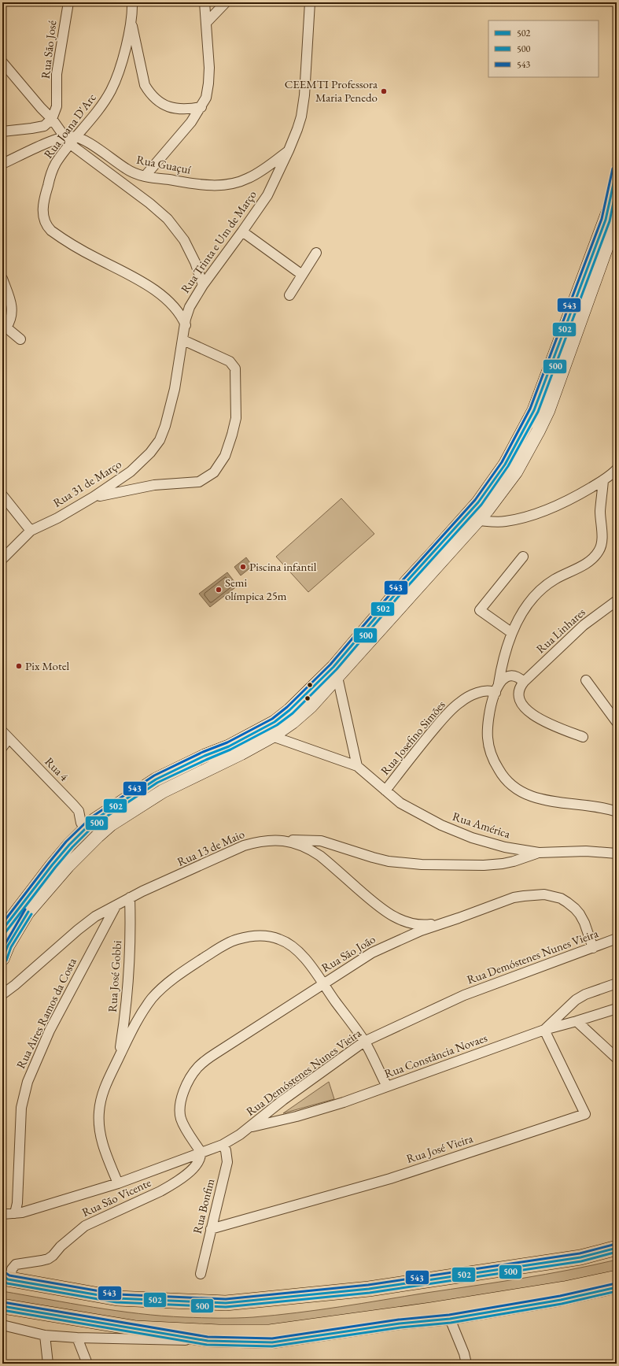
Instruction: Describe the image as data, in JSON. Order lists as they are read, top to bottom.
{
  "streets": {
    "street": [
      "Rua São José",
      "Rua Joana D'Arc",
      "Rua Guaçuí",
      "Rua Trinta e Um de Março",
      "Rua 31 de Março",
      "Rua Linhares",
      "Rua Josefino Simões",
      "Rua 4",
      "Rua América",
      "Rua 13 de Maio",
      "Rua São João",
      "Rua Demóstenes Nunes Vieira",
      "Rua José Gobbi",
      "Rua Aires Ramos da Costa",
      "Rua Constância Novaes",
      "Rua José Vieira",
      "Rua São Vicente",
      "Rua Bonfim"
    ]
  },
  "crossings": [
    ["Rua Joana D'Arc", "Rua Guaçuí"],
    ["Rua Joana D'Arc", "Rua Trinta e Um de Março"],
    ["Rua Guaçuí", "Rua Trinta e Um de Março"],
    ["Rua Trinta e Um de Março", "Rua 31 de Março"],
    ["Rua Josefino Simões", "Rua América"],
    ["Rua 13 de Maio", "Rua São João"],
    ["Rua 13 de Maio", "Rua José Gobbi"],
    ["Rua 13 de Maio", "Rua Aires Ramos da Costa"],
    ["Rua São João", "Rua Demóstenes Nunes Vieira"],
    ["Rua São João", "Rua São Vicente"],
    ["Rua Demóstenes Nunes Vieira", "Rua Aires Ramos da Costa"],
    ["Rua Demóstenes Nunes Vieira", "Rua Constância Novaes"],
    ["Rua Demóstenes Nunes Vieira", "Rua São Vicente"],
    ["Rua Demóstenes Nunes Vieira", "Rua Bonfim"],
    ["Rua Constância Novaes", "Rua José Vieira"],
    ["Rua José Vieira", "Rua Bonfim"]
  ],
  "places": [
    "CEEMTI Professora Maria Penedo",
    "Piscina infantil",
    "Semi olímpica 25m",
    "Pix Motel"
  ],
  "lines": ["transit line 543", "transit line 502", "transit line 500"],
  "legend": ["502", "500", "543"]
}
